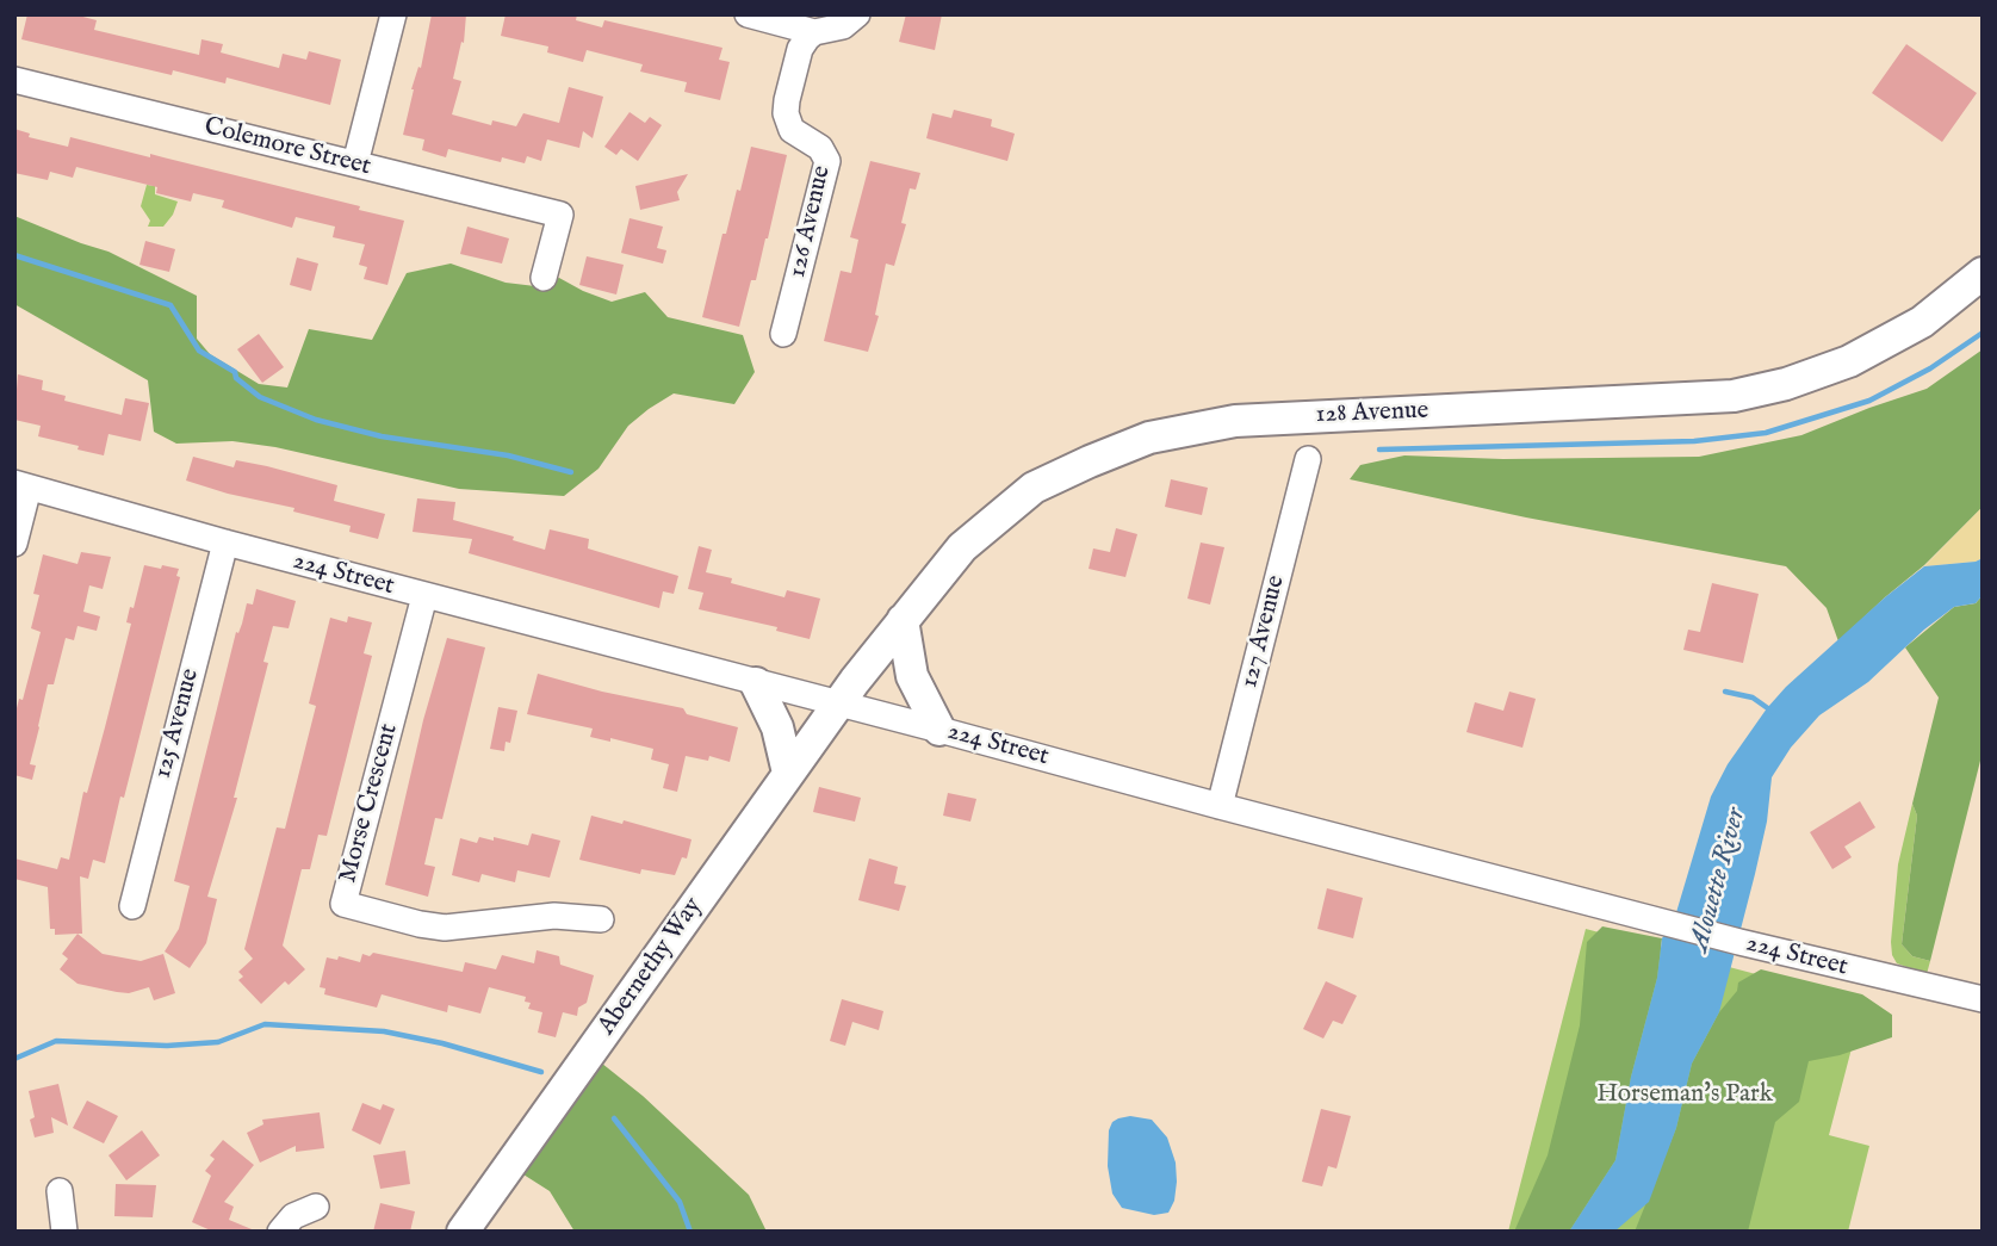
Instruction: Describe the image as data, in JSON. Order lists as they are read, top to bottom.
{
  "streets": {
    "main road": ["128 Avenue", "Abernethy Way"],
    "street": [
      "Colemore Street",
      "126 Avenue",
      "224 Street",
      "127 Avenue",
      "125 Avenue",
      "Morse Crescent"
    ]
  },
  "crossings": [
    ["128 Avenue", "224 Street"],
    ["128 Avenue", "Abernethy Way"],
    ["224 Street", "127 Avenue"],
    ["224 Street", "125 Avenue"],
    ["224 Street", "Morse Crescent"],
    ["224 Street", "Abernethy Way"]
  ],
  "water": ["Alouette River"],
  "parks": ["Horseman's Park"]
}
